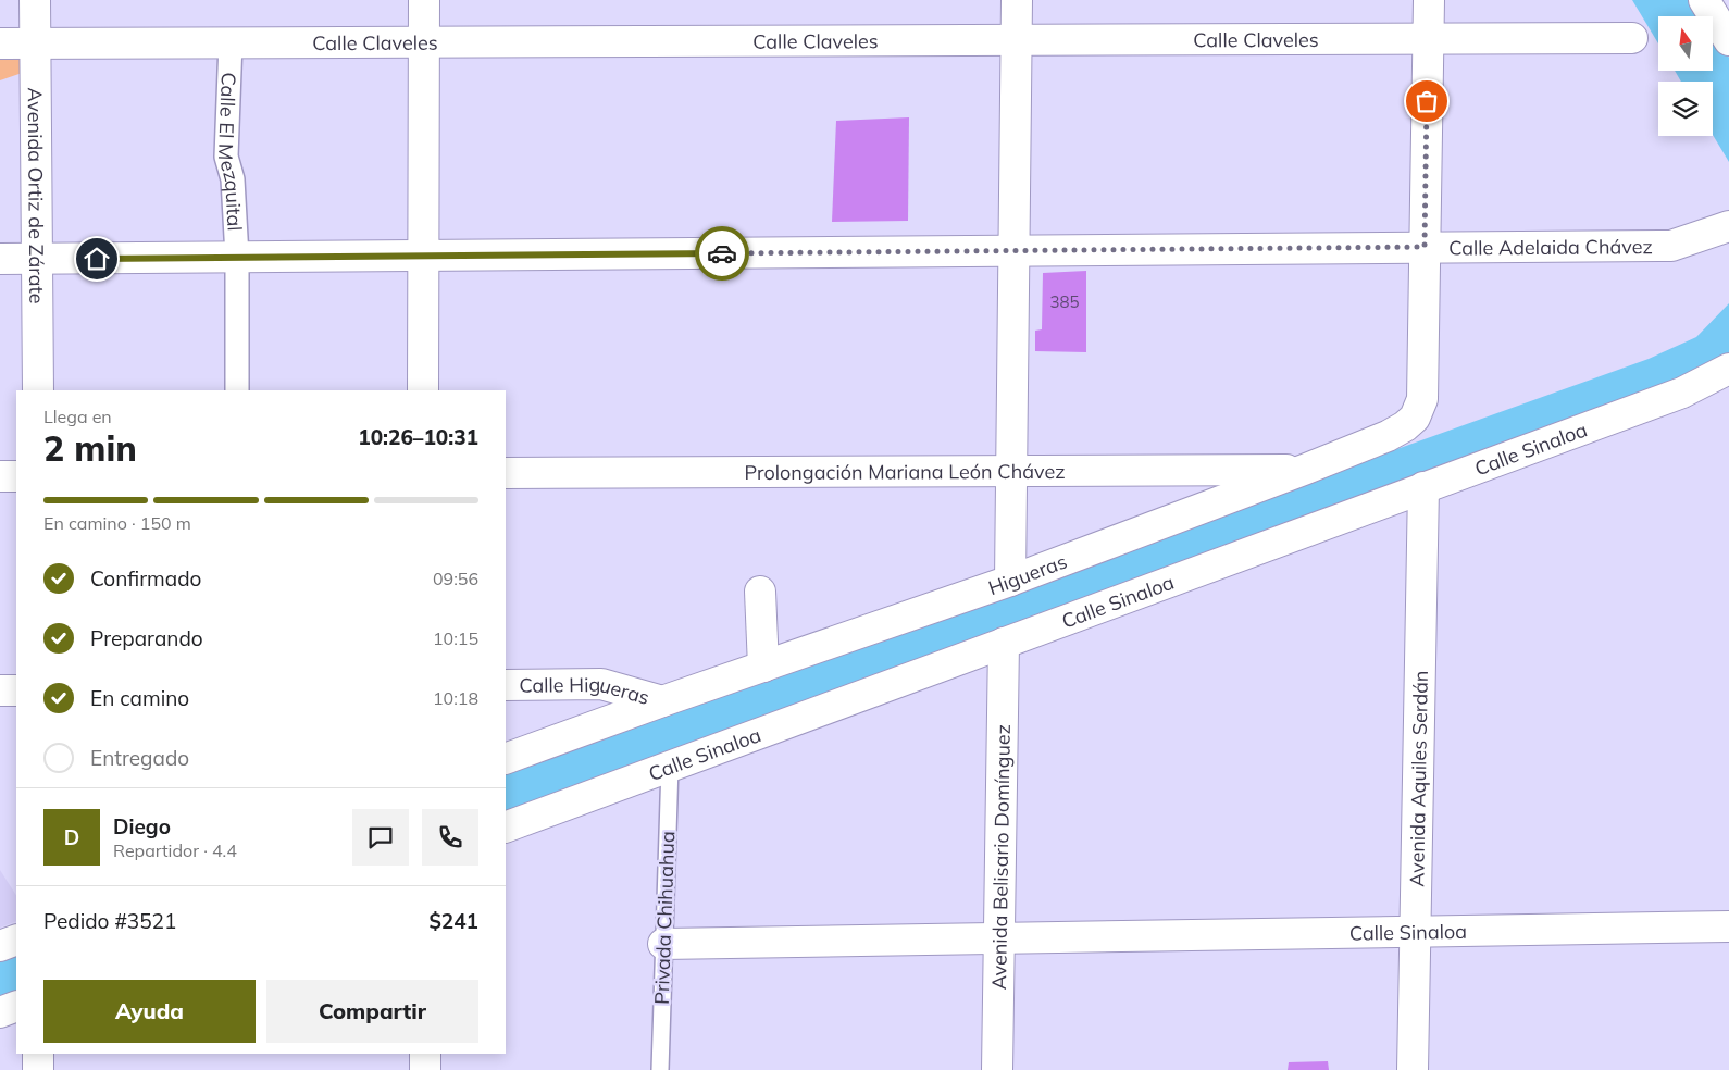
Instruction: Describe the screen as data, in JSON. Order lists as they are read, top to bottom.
{
  "streets": {
    "street": [
      "Calle Claveles",
      "Calle El Mezquital",
      "Avenida Ortiz de Zárate",
      "Calle Adelaida Chávez",
      "Calle Sinaloa",
      "Prolongación Mariana León Chávez",
      "Higueras",
      "Calle Higueras",
      "Avenida Aquiles Serdán",
      "Avenida Belisario Domínguez"
    ],
    "lane": ["Privada Chihuahua"]
  },
  "crossings": [
    ["Calle Claveles", "Calle El Mezquital"],
    ["Calle Claveles", "Avenida Ortiz de Zárate"],
    ["Calle Claveles", "Higueras"],
    ["Calle El Mezquital", "Calle Adelaida Chávez"],
    ["Avenida Ortiz de Zárate", "Calle Adelaida Chávez"],
    ["Calle Adelaida Chávez", "Higueras"],
    ["Calle Sinaloa", "Avenida Aquiles Serdán"],
    ["Calle Sinaloa", "Avenida Belisario Domínguez"],
    ["Calle Sinaloa", "Privada Chihuahua"],
    ["Prolongación Mariana León Chávez", "Higueras"],
    ["Higueras", "Calle Higueras"]
  ],
  "house_numbers": ["385"],
  "north": "top",
  "page": {
    "heading": ["2 min", "Llega en", "10:26–10:31"],
    "panel": [
      "Diego",
      "Repartidor · 4.4",
      "Pedido #3521",
      "$241"
    ],
    "bar": "En camino · 150 m",
    "list": [
      ["Confirmado", "09:56"],
      ["Preparando", "10:15"],
      ["En camino", "10:18"],
      "Entregado"
    ],
    "round": "D",
    "buttons": ["Ayuda", "Compartir"]
  }
}
